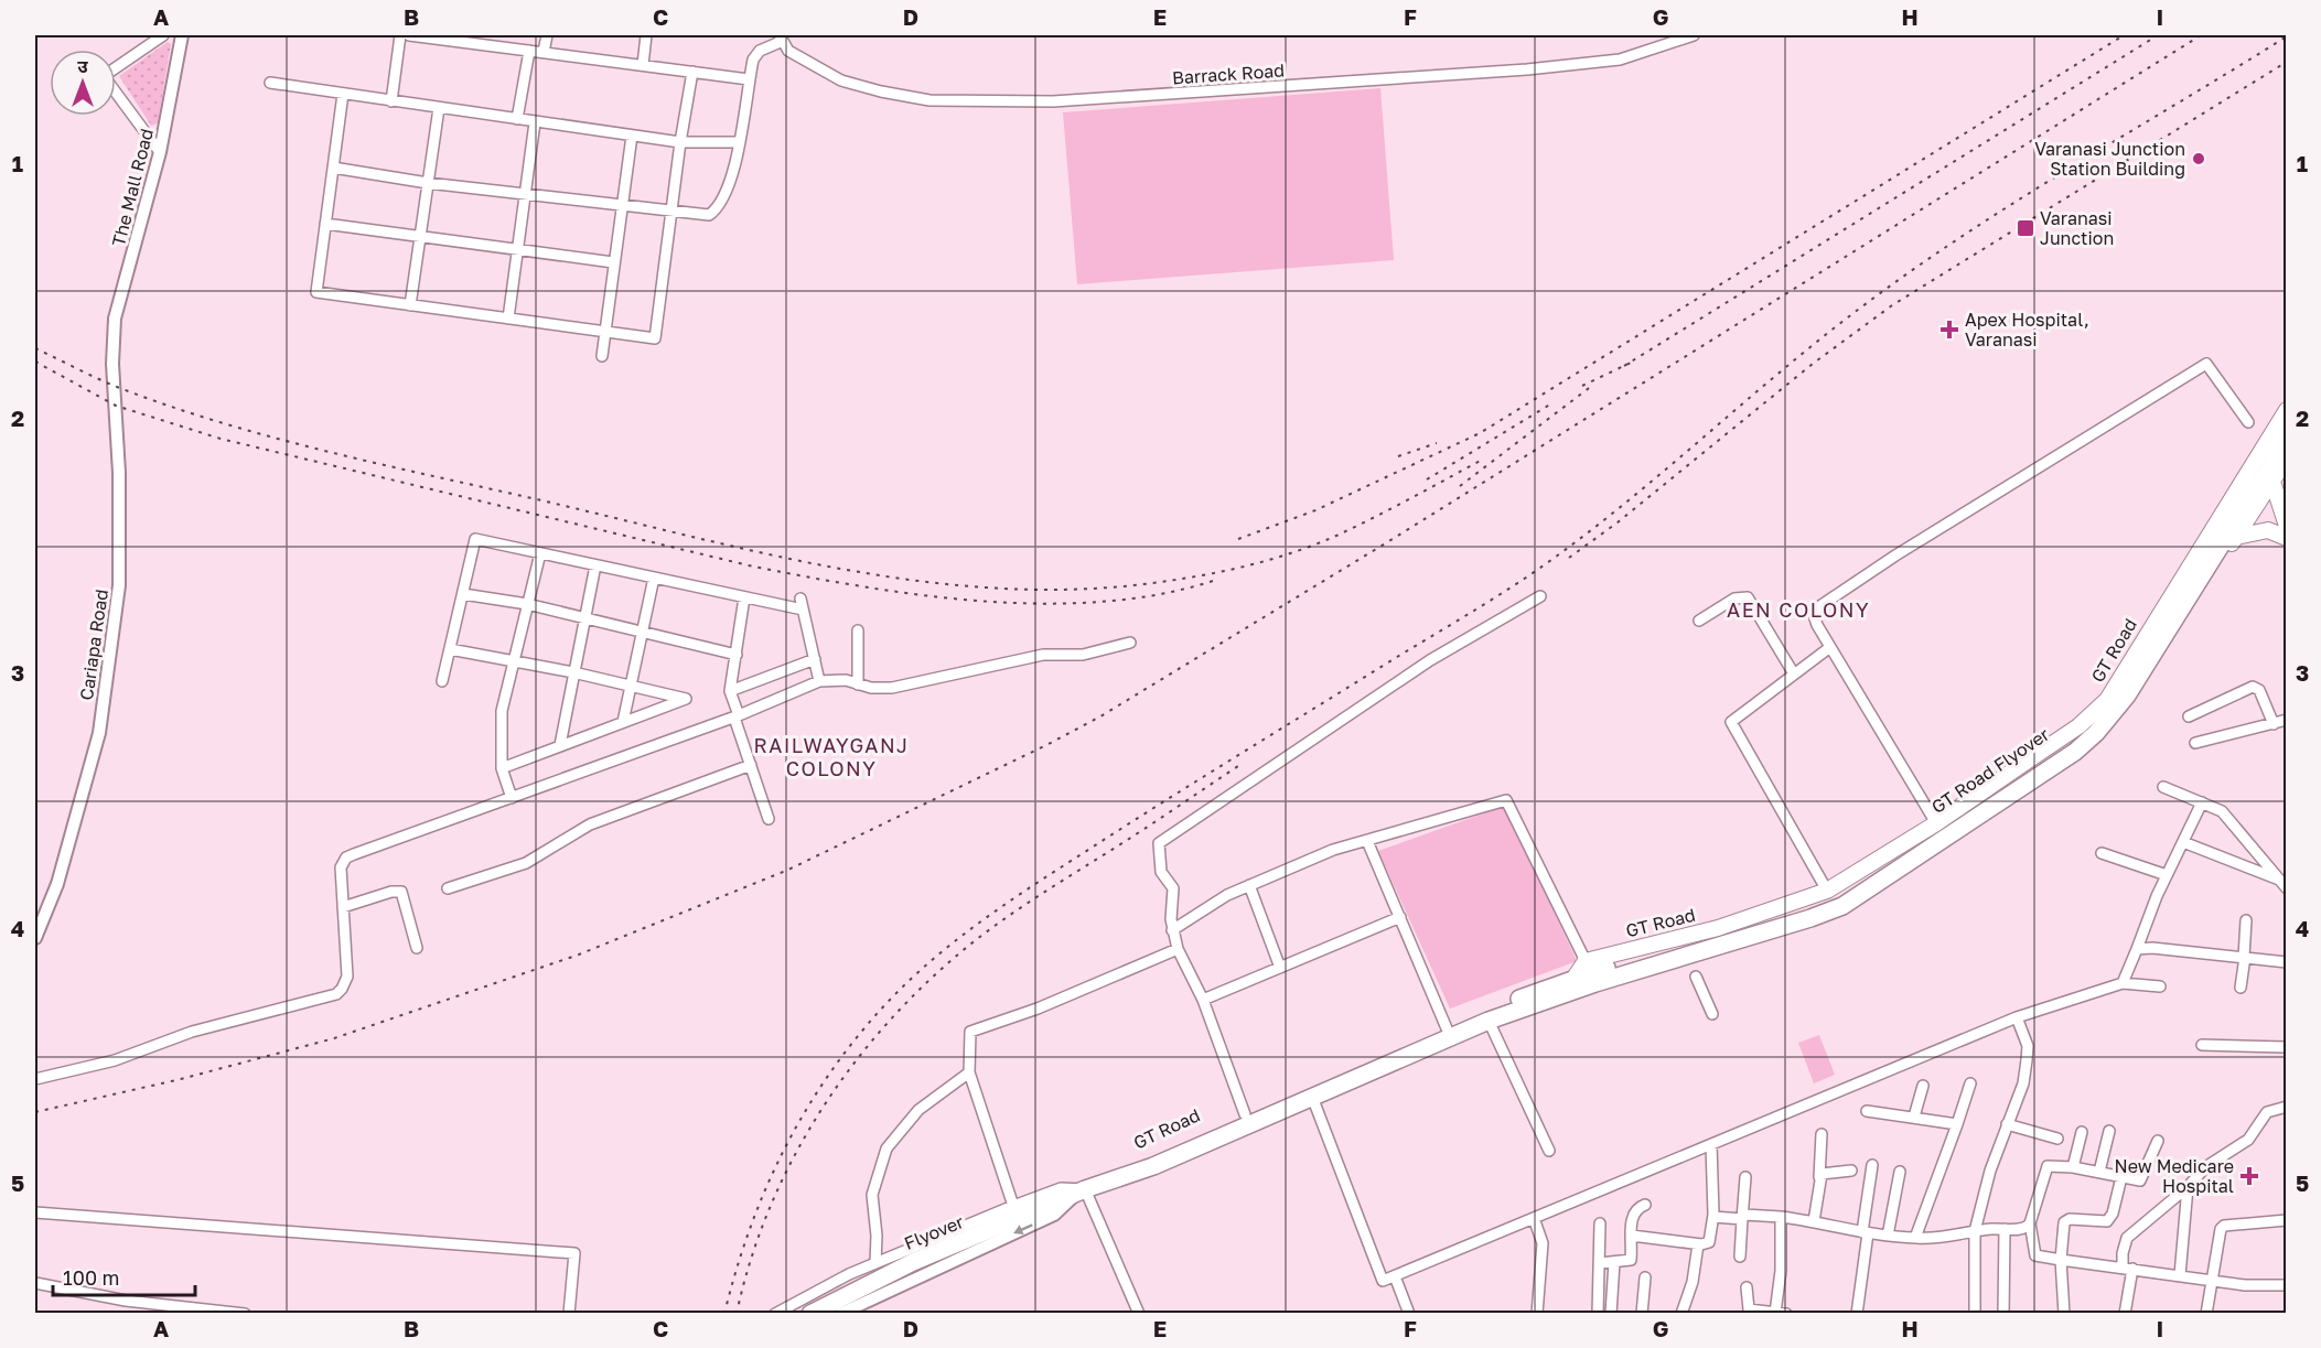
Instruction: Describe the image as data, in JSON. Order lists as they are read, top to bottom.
{
  "streets": {
    "highway": ["GT Road", "GT Road Flyover", "Flyover"],
    "street": ["Barrack Road", "The Mall Road", "Cariapa Road"]
  },
  "crossings": [
    ["The Mall Road", "Cariapa Road"],
    ["GT Road", "GT Road Flyover"],
    ["GT Road", "Flyover"]
  ],
  "districts": ["AEN COLONY", "RAILWAYGANJ COLONY"],
  "places": {
    "other": ["Varanasi Junction Station Building"],
    "transit": ["Varanasi Junction"],
    "health": ["Apex Hospital, Varanasi", "New Medicare Hospital"]
  },
  "scale_bar": "100 m",
  "north": "top",
  "grid": {
    "columns": [
      "A",
      "B",
      "C",
      "D",
      "E",
      "F",
      "G",
      "H",
      "I"
    ],
    "rows": [
      "1",
      "2",
      "3",
      "4",
      "5"
    ]
  }
}
